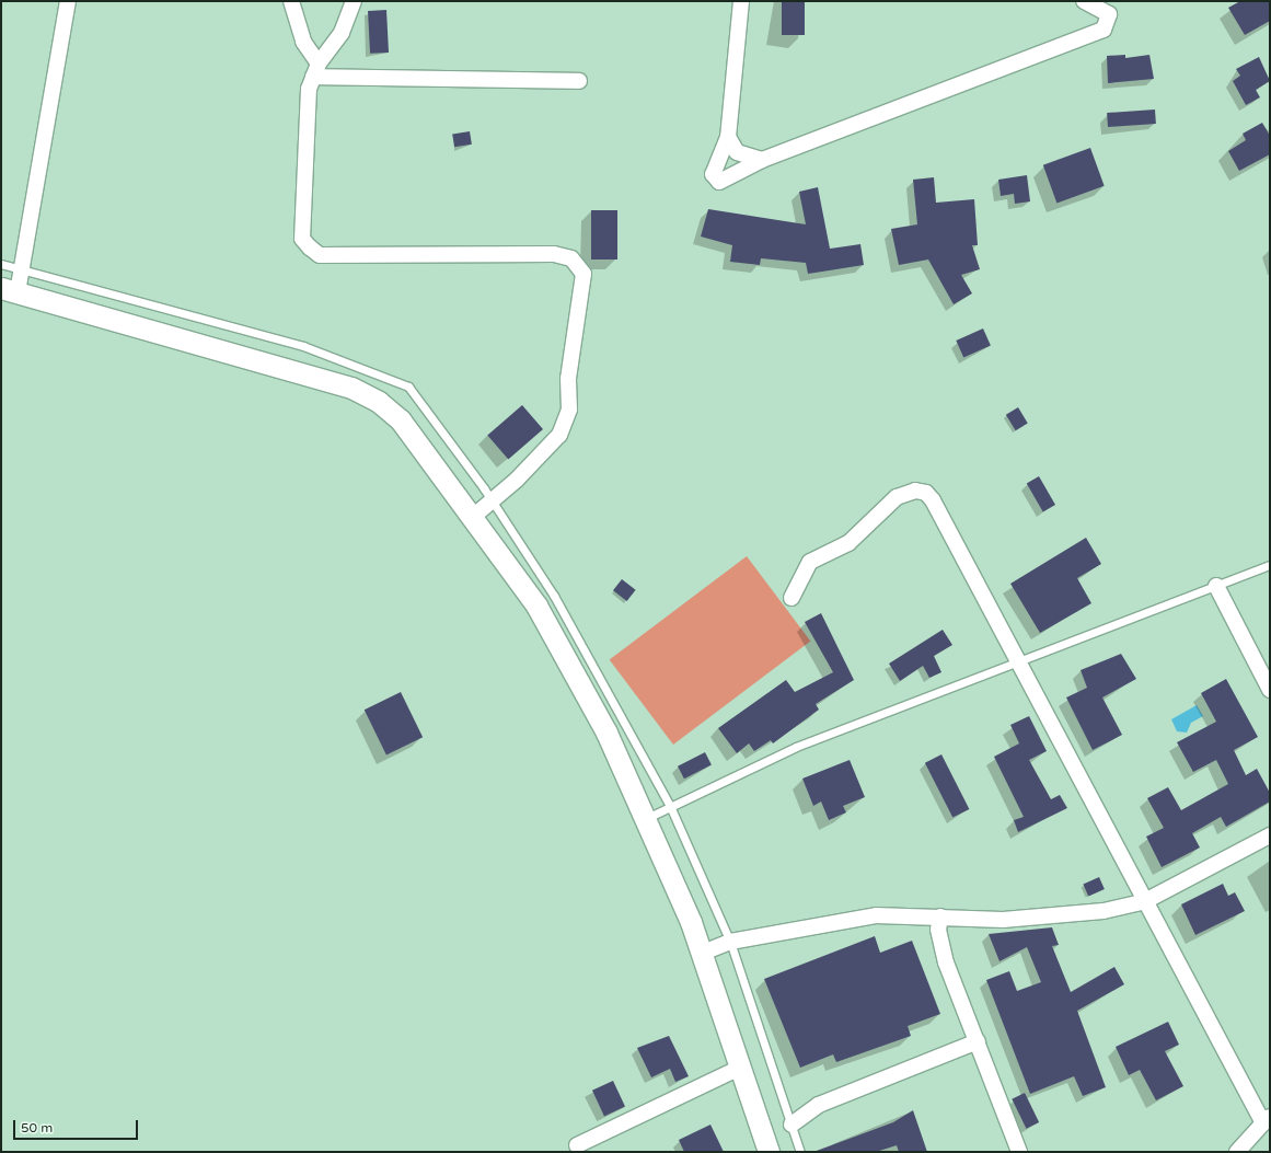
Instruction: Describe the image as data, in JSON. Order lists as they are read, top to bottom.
{
  "scale_bar": "50 m"
}
